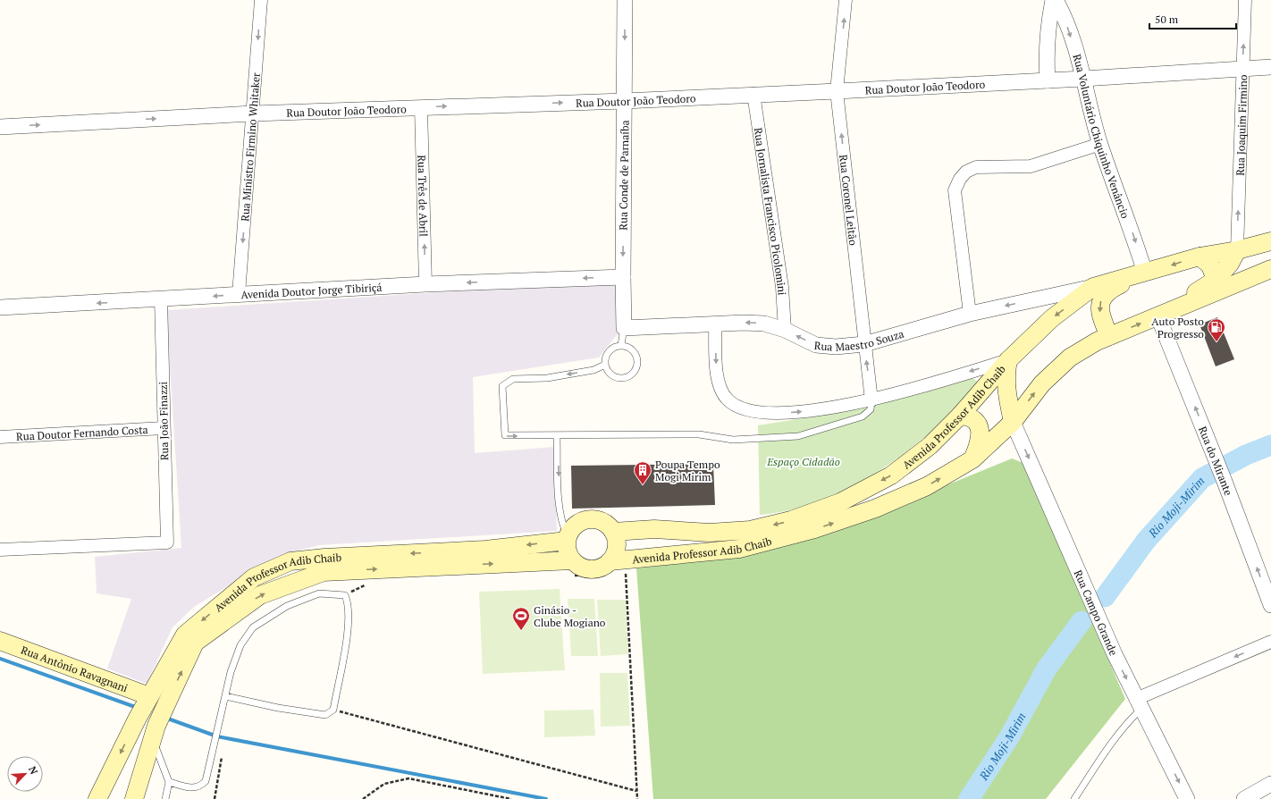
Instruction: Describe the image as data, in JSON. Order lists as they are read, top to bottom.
{
  "streets": {
    "main road": ["Avenida Professor Adib Chaib", "Rua Antônio Ravagnani"],
    "street": [
      "Rua Doutor João Teodoro",
      "Rua Joaquim Firmino",
      "Rua Voluntário Chiquinho Venâncio",
      "Rua Ministro Firmino Whitaker",
      "Rua Conde de Parnaíba",
      "Rua Três de Abril",
      "Rua Coronel Leitão",
      "Rua Jornalista Francisco Picolomini",
      "Avenida Doutor Jorge Tibiriçá",
      "Rua Maestro Souza",
      "Rua João Finazzi",
      "Rua Doutor Fernando Costa",
      "Rua do Mirante",
      "Rua Campo Grande"
    ]
  },
  "crossings": [
    ["Rua Doutor João Teodoro", "Rua Joaquim Firmino"],
    ["Rua Doutor João Teodoro", "Rua Voluntário Chiquinho Venâncio"],
    ["Rua Doutor João Teodoro", "Rua Ministro Firmino Whitaker"],
    ["Rua Doutor João Teodoro", "Rua Conde de Parnaíba"],
    ["Rua Doutor João Teodoro", "Rua Três de Abril"],
    ["Rua Doutor João Teodoro", "Rua Coronel Leitão"],
    ["Rua Doutor João Teodoro", "Rua Jornalista Francisco Picolomini"],
    ["Rua Joaquim Firmino", "Avenida Professor Adib Chaib"],
    ["Rua Voluntário Chiquinho Venâncio", "Avenida Professor Adib Chaib"],
    ["Rua Ministro Firmino Whitaker", "Avenida Doutor Jorge Tibiriçá"],
    ["Rua Conde de Parnaíba", "Avenida Doutor Jorge Tibiriçá"],
    ["Rua Conde de Parnaíba", "Rua Maestro Souza"],
    ["Rua Três de Abril", "Avenida Doutor Jorge Tibiriçá"],
    ["Rua Coronel Leitão", "Rua Maestro Souza"],
    ["Rua Jornalista Francisco Picolomini", "Rua Maestro Souza"],
    ["Avenida Doutor Jorge Tibiriçá", "Rua João Finazzi"],
    ["Rua Maestro Souza", "Avenida Professor Adib Chaib"],
    ["Avenida Professor Adib Chaib", "Rua do Mirante"],
    ["Avenida Professor Adib Chaib", "Rua Campo Grande"],
    ["Avenida Professor Adib Chaib", "Rua Antônio Ravagnani"],
    ["Rua João Finazzi", "Rua Doutor Fernando Costa"]
  ],
  "one_way": [
    "Rua Doutor João Teodoro",
    "Rua Joaquim Firmino",
    "Rua Ministro Firmino Whitaker",
    "Rua Conde de Parnaíba",
    "Rua Três de Abril",
    "Rua Coronel Leitão",
    "Avenida Doutor Jorge Tibiriçá",
    "Rua Maestro Souza",
    "Rua do Mirante",
    "Rua Campo Grande"
  ],
  "water": ["Rio Moji-Mirim"],
  "parks": ["Espaço Cidadão"],
  "places": {
    "fuel station": ["Auto Posto Progresso"],
    "building": ["Poupa Tempo Mogi Mirim"],
    "sports": ["Ginásio - Clube Mogiano"]
  },
  "scale_bar": "50 m",
  "north": "top right"
}
